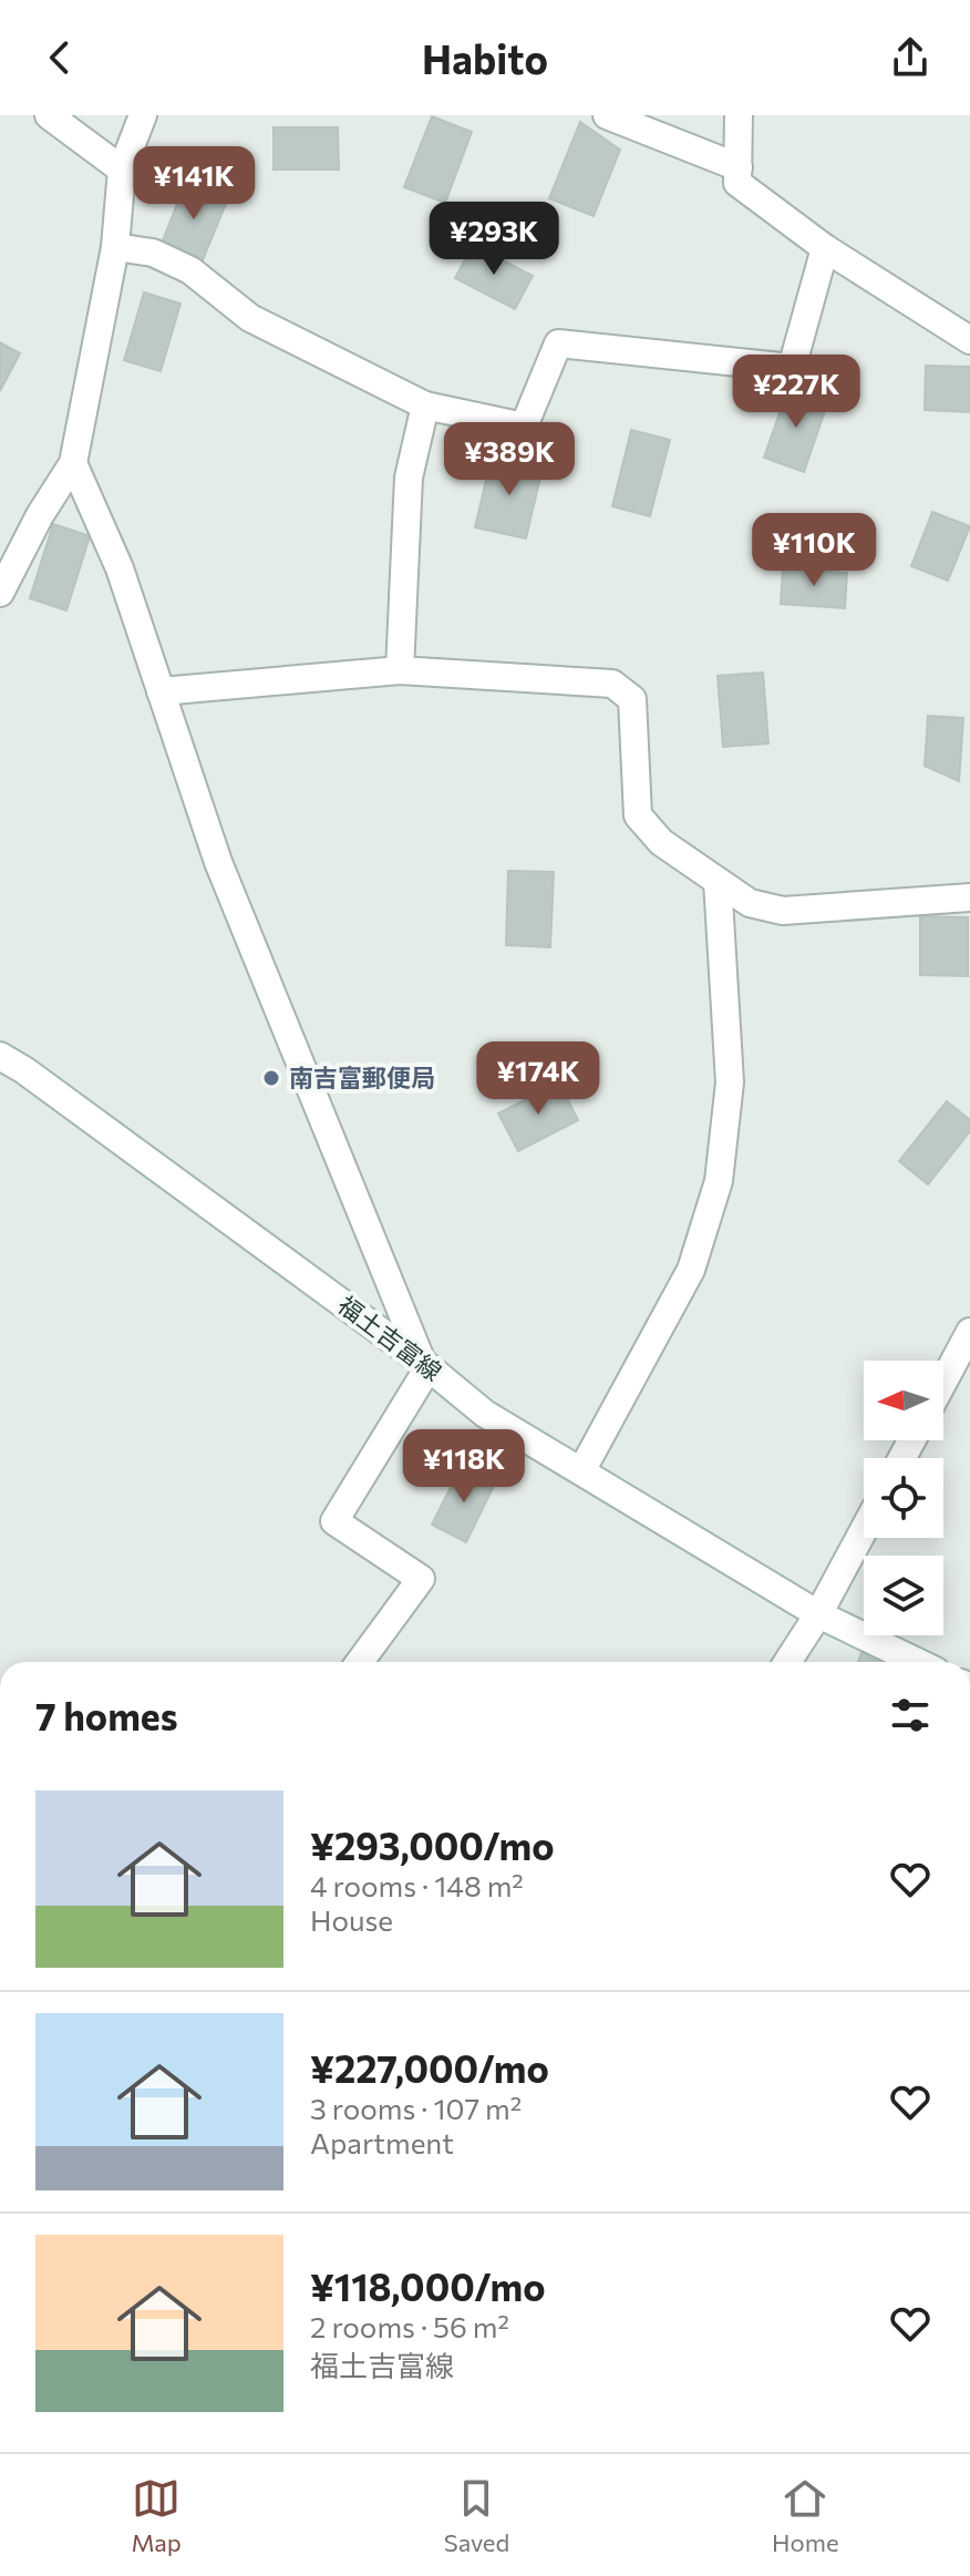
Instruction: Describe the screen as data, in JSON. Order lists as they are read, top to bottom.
{
  "streets": {
    "street": ["福土吉富線"]
  },
  "places": ["南吉富郵便局"],
  "north": "left",
  "page": {
    "header": "Habito",
    "price": [
      "¥141K",
      "¥293K",
      "¥227K",
      "¥389K",
      "¥110K",
      "¥174K",
      "¥118K"
    ],
    "heading": "7 homes",
    "list": [
      {
        "name": "¥293,000/mo",
        "note": "4 rooms · 148 m² · House"
      },
      {
        "name": "¥227,000/mo",
        "note": "3 rooms · 107 m² · Apartment"
      },
      {
        "name": "¥118,000/mo",
        "note": "2 rooms · 56 m² · 福土吉富線"
      }
    ],
    "tabs": ["Map", "Saved", "Home"]
  }
}
